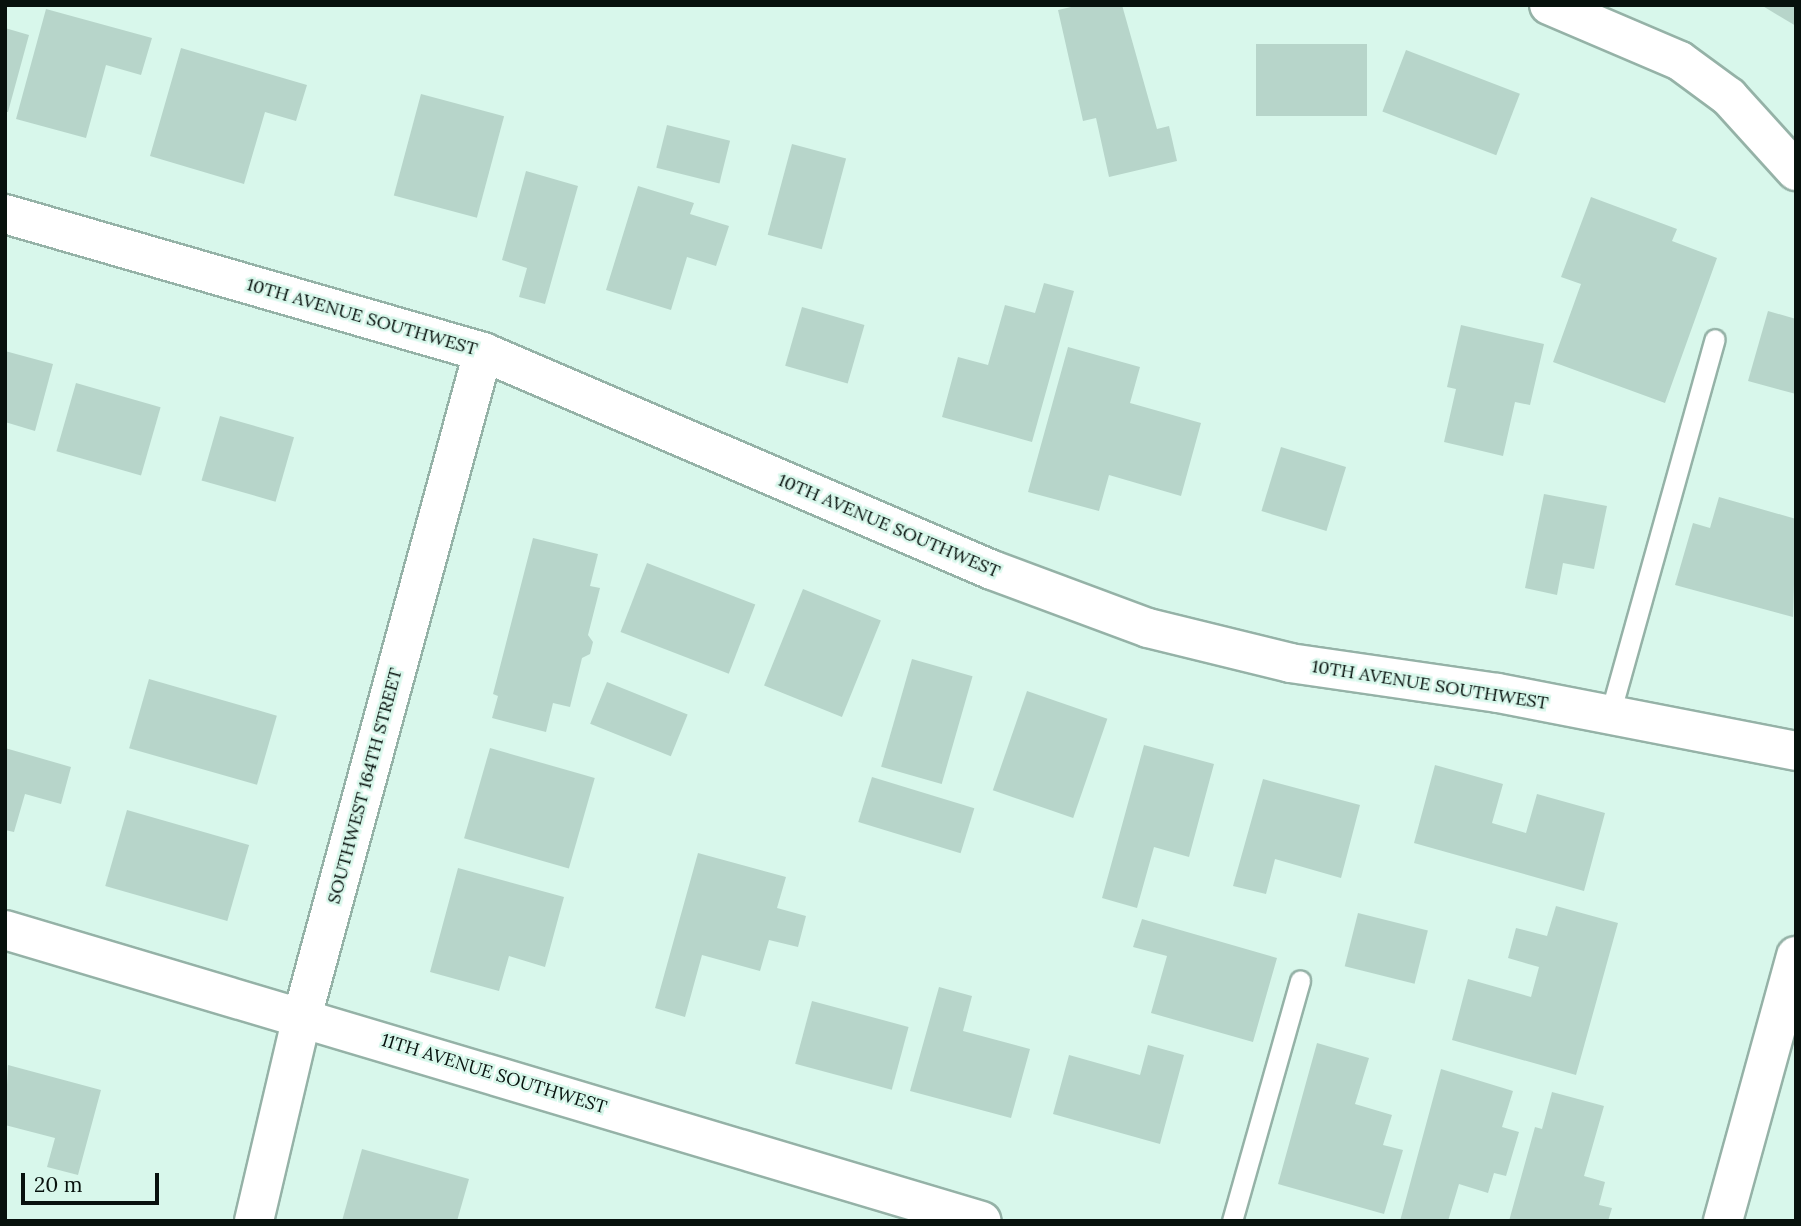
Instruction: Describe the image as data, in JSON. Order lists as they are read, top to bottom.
{
  "streets": {
    "street": ["10TH AVENUE SOUTHWEST", "SOUTHWEST 164TH STREET", "11TH AVENUE SOUTHWEST"]
  },
  "crossings": [
    ["10TH AVENUE SOUTHWEST", "SOUTHWEST 164TH STREET"],
    ["SOUTHWEST 164TH STREET", "11TH AVENUE SOUTHWEST"]
  ],
  "scale_bar": "20 m"
}
